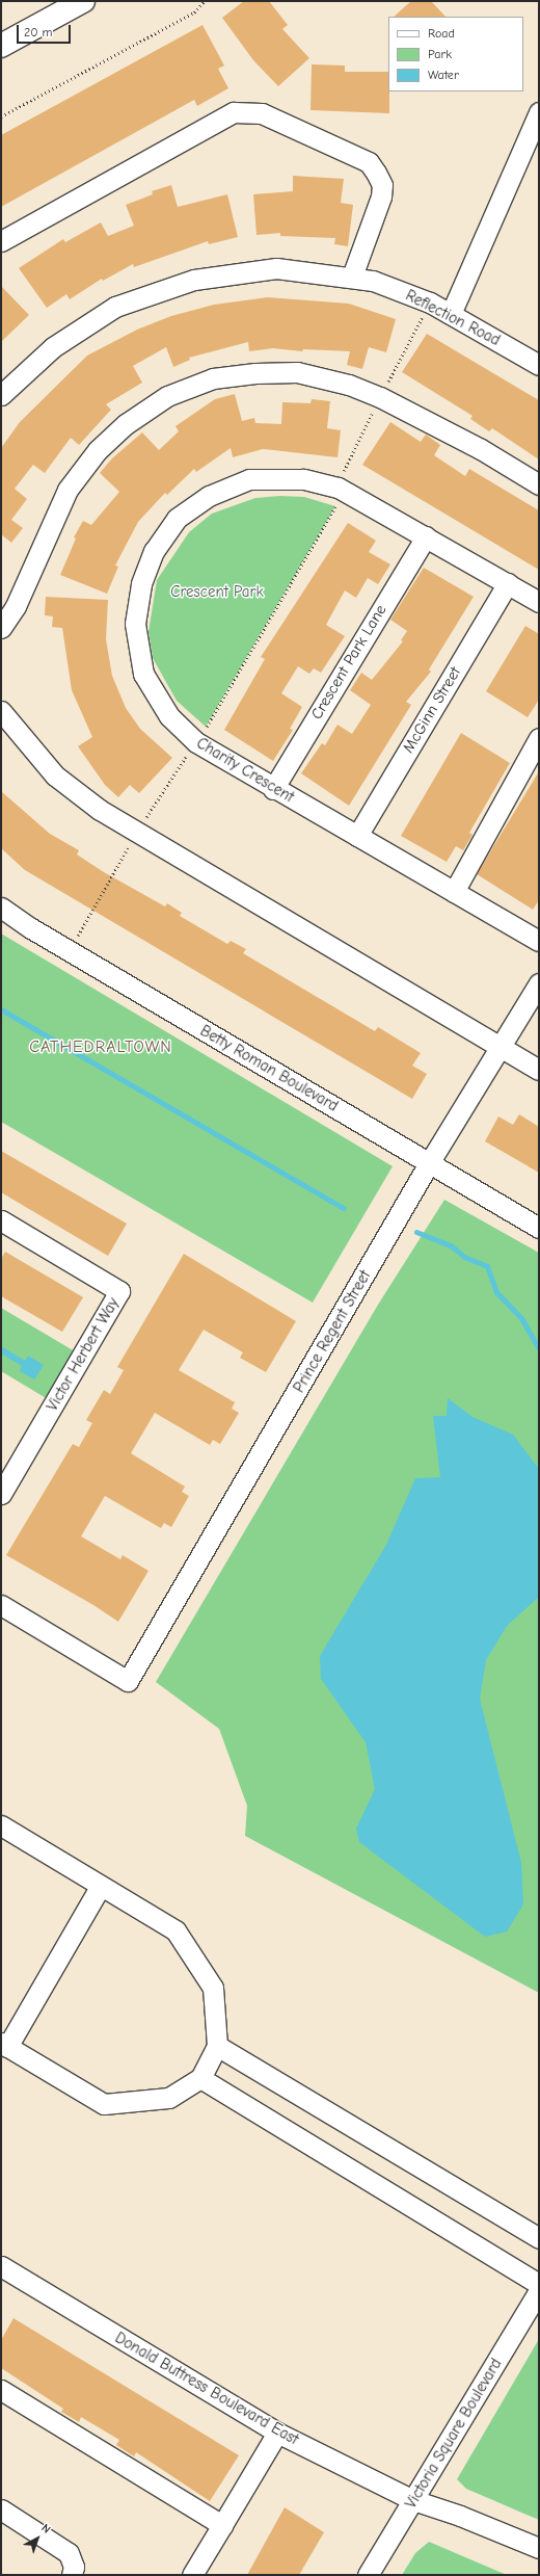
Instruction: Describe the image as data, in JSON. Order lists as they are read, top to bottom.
{
  "streets": {
    "street": [
      "Reflection Road",
      "Crescent Park Lane",
      "McGinn Street",
      "Charity Crescent",
      "Betty Roman Boulevard",
      "Prince Regent Street",
      "Victor Herbert Way",
      "Donald Buttress Boulevard East",
      "Victoria Square Boulevard"
    ]
  },
  "crossings": [
    ["Crescent Park Lane", "Charity Crescent"],
    ["McGinn Street", "Charity Crescent"],
    ["Betty Roman Boulevard", "Prince Regent Street"],
    ["Donald Buttress Boulevard East", "Victoria Square Boulevard"]
  ],
  "districts": ["CATHEDRALTOWN"],
  "parks": ["Crescent Park"],
  "legend": ["Road", "Park", "Water"],
  "scale_bar": "20 m",
  "north": "top right"
}
